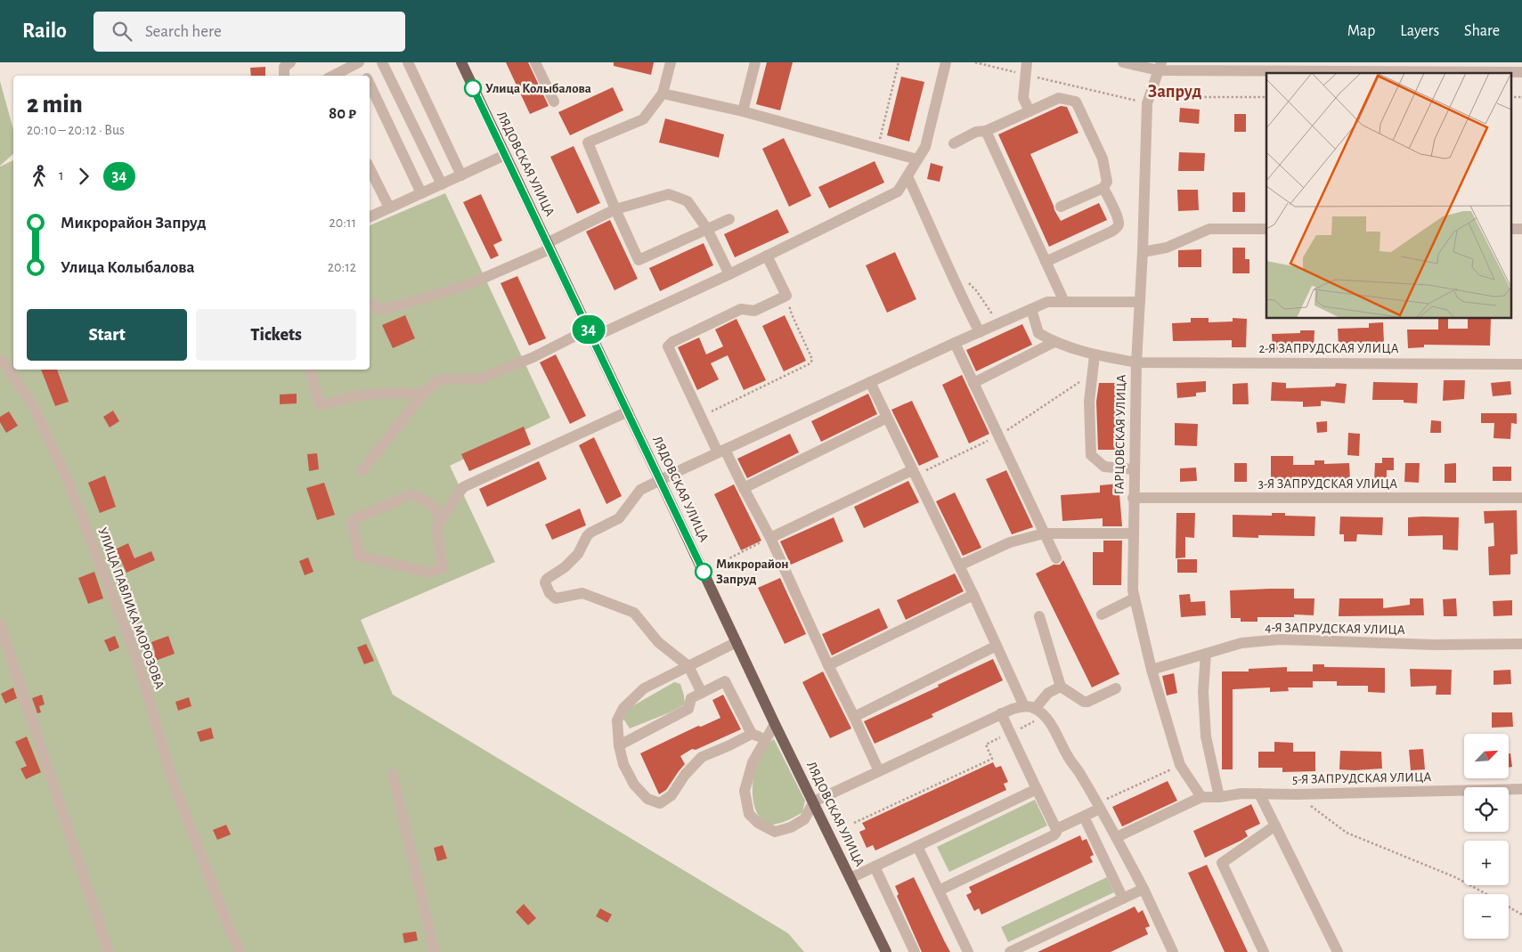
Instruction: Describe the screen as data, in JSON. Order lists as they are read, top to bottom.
{
  "streets": {
    "main road": ["ЛЯДОВСКАЯ УЛИЦА"],
    "street": [
      "2-Я ЗАПРУДСКАЯ УЛИЦА",
      "ГАРЦОВСКАЯ УЛИЦА",
      "3-Я ЗАПРУДСКАЯ УЛИЦА",
      "УЛИЦА ПАВЛИКА МОРОЗОВА",
      "4-Я ЗАПРУДСКАЯ УЛИЦА",
      "5-Я ЗАПРУДСКАЯ УЛИЦА"
    ]
  },
  "crossings": [
    ["2-Я ЗАПРУДСКАЯ УЛИЦА", "ГАРЦОВСКАЯ УЛИЦА"],
    ["ГАРЦОВСКАЯ УЛИЦА", "3-Я ЗАПРУДСКАЯ УЛИЦА"],
    ["ГАРЦОВСКАЯ УЛИЦА", "4-Я ЗАПРУДСКАЯ УЛИЦА"],
    ["ГАРЦОВСКАЯ УЛИЦА", "5-Я ЗАПРУДСКАЯ УЛИЦА"]
  ],
  "districts": ["Запруд"],
  "places": ["Улица Колыбалова", "Микрорайон Запруд"],
  "lines": ["bus line 34"],
  "north": "top right",
  "page": {
    "header": "Railo",
    "search": "Search here",
    "nav": ["Map", "Layers", "Share"],
    "on_map": "34",
    "heading": ["2 min", "20:10 – 20:12 · Bus", "80 ₽"],
    "legs": ["1", "34"],
    "list": [
      {
        "name": "Микрорайон Запруд",
        "value": "20:11"
      },
      {
        "name": "Улица Колыбалова",
        "value": "20:12"
      }
    ],
    "buttons": ["Start", "Tickets"],
    "map_buttons": ["+", "−"]
  }
}
